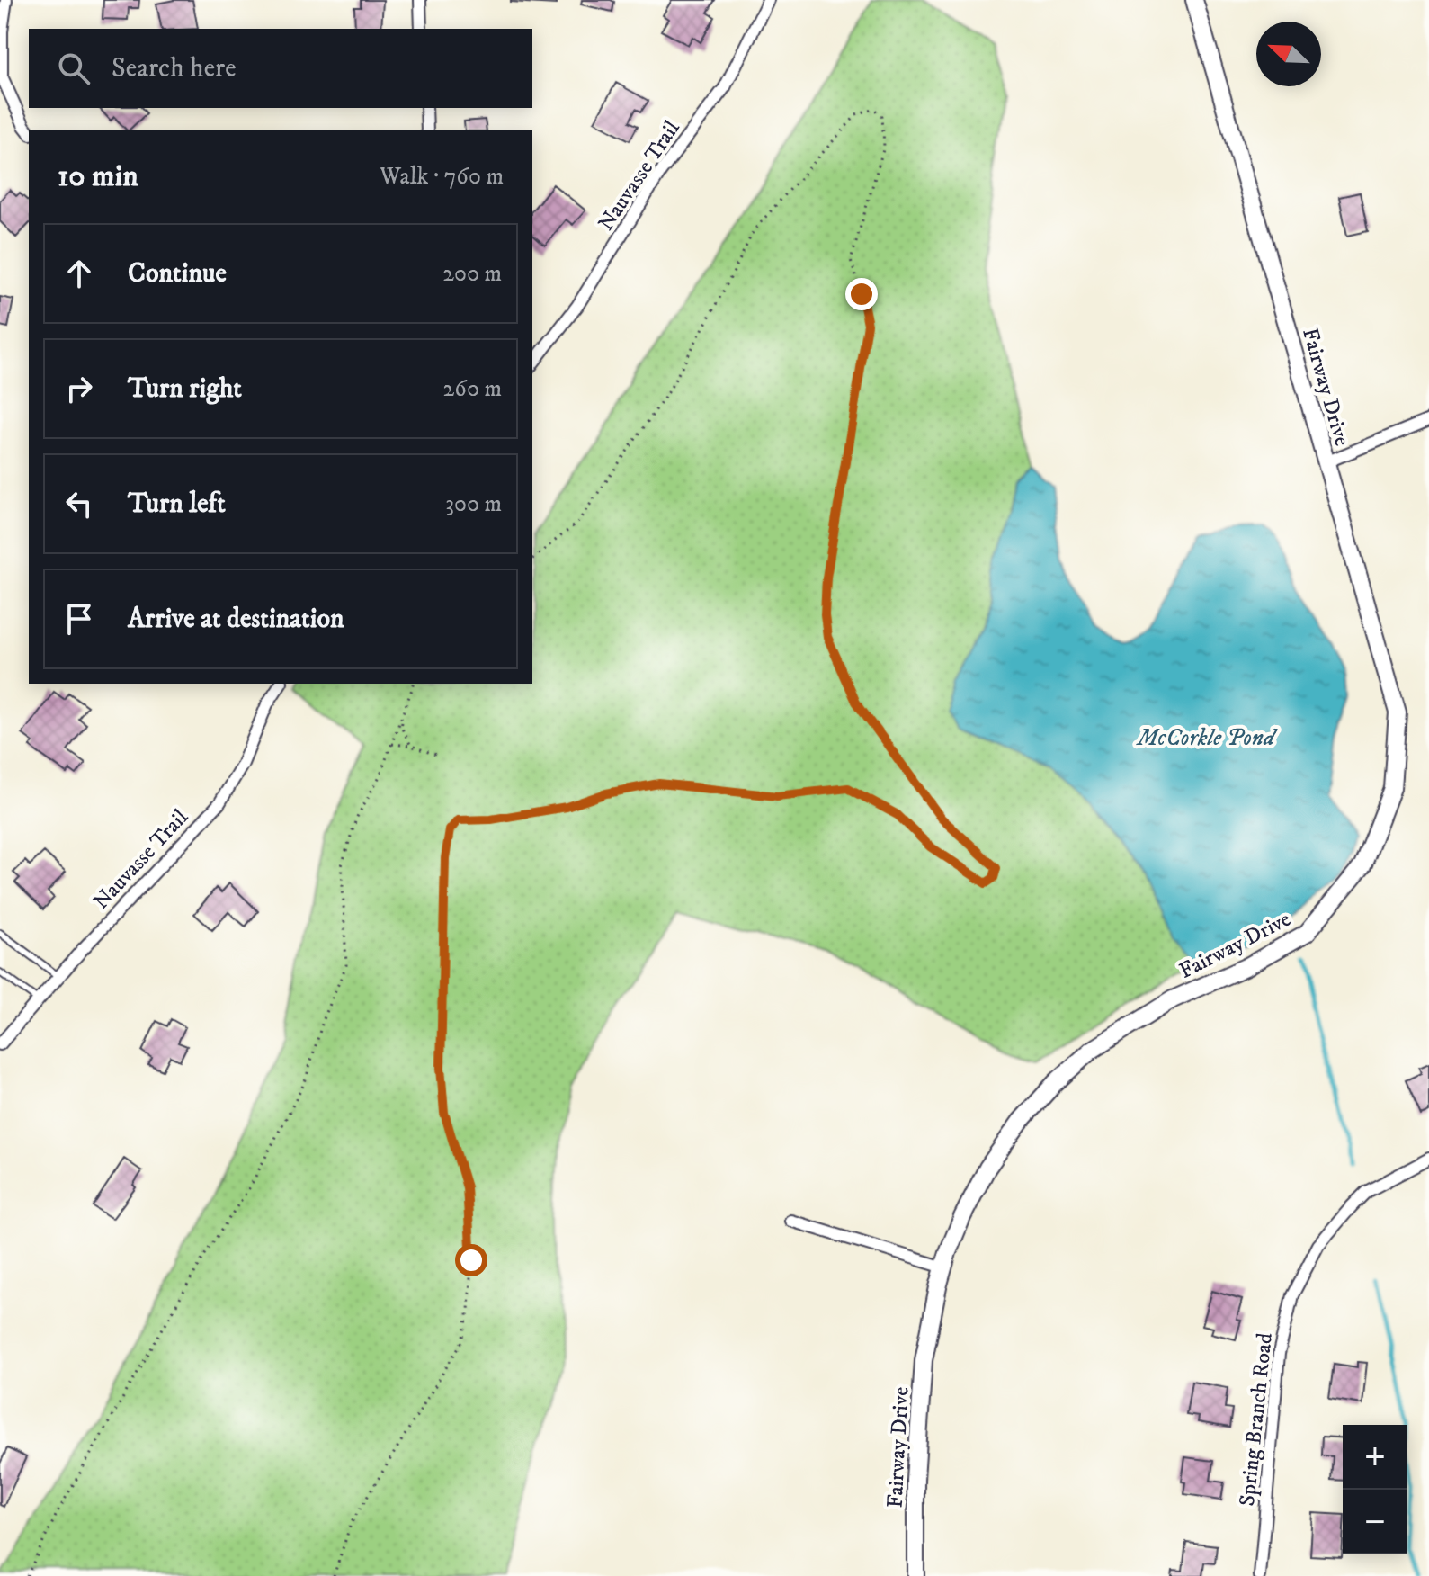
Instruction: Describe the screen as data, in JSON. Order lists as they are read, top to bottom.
{
  "streets": {
    "street": ["Nauvasse Trail", "Fairway Drive", "Spring Branch Road"]
  },
  "water": ["McCorkle Pond"],
  "north": "top left",
  "page": {
    "search": "Search here",
    "heading": ["10 min", "Walk · 760 m"],
    "list": [
      ["Continue", "200 m"],
      ["Turn right", "260 m"],
      ["Turn left", "300 m"],
      "Arrive at destination"
    ],
    "map_buttons": ["+", "−"]
  }
}
